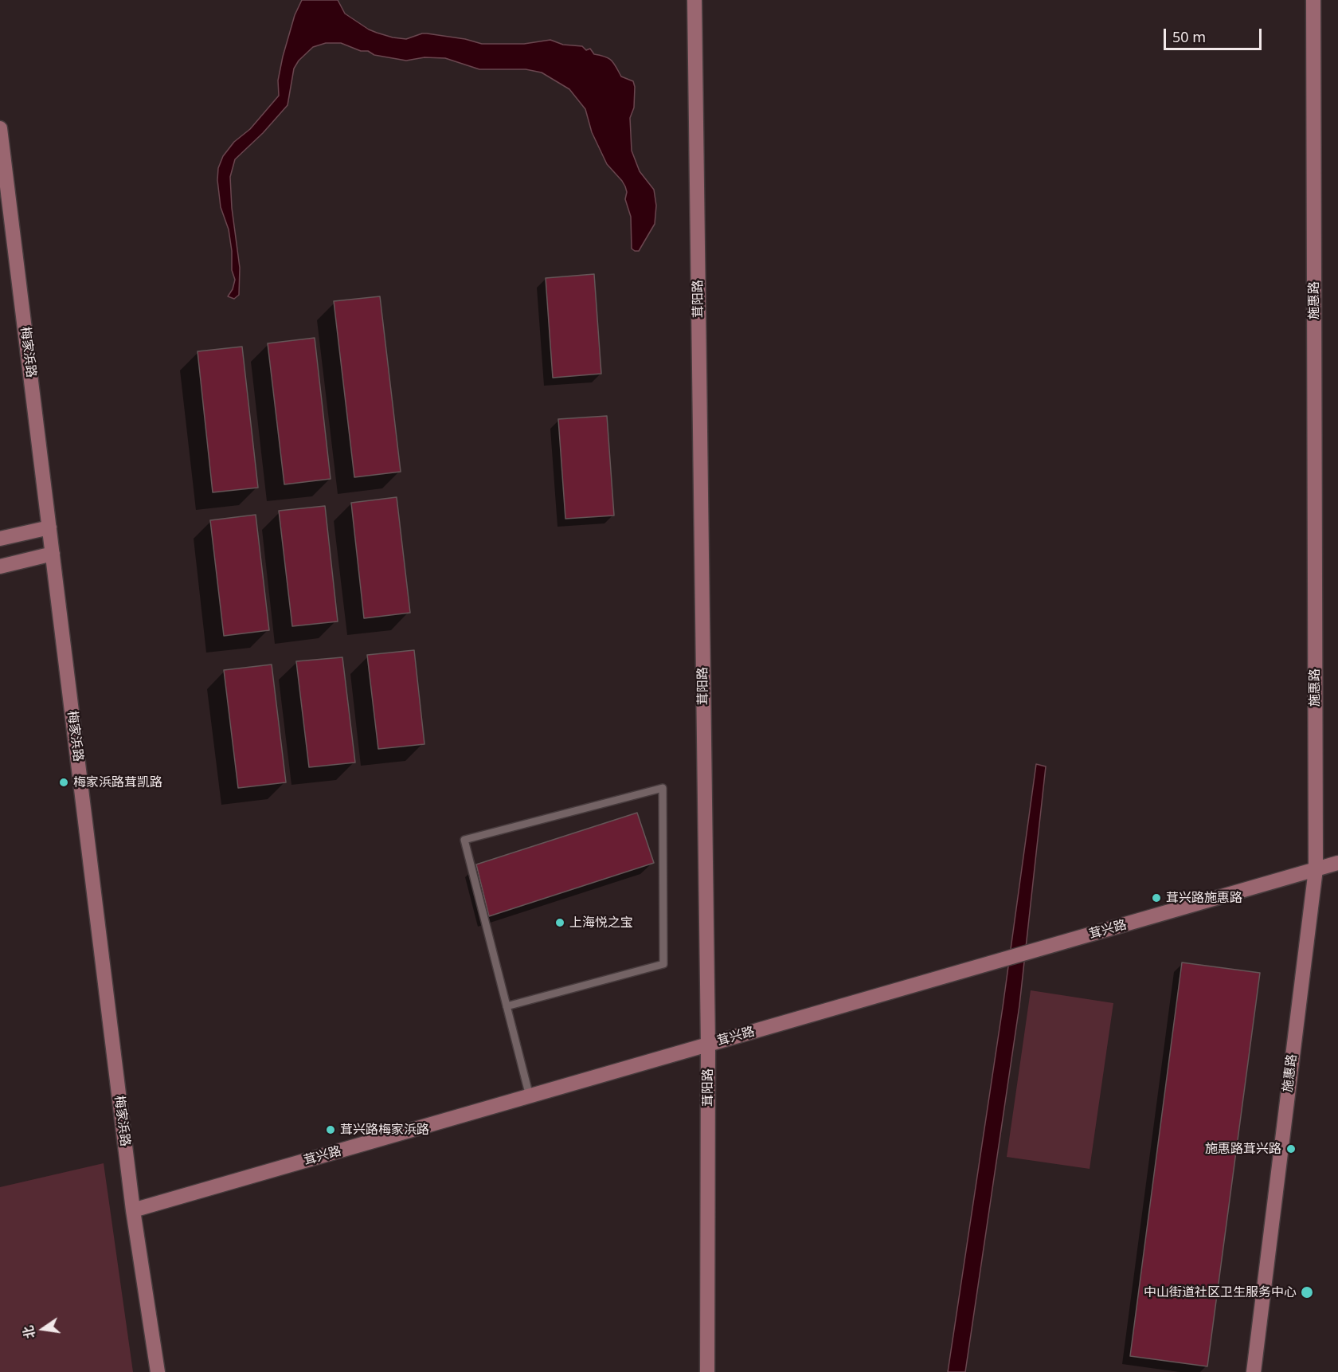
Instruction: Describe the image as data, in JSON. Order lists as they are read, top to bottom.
{
  "streets": {
    "street": [
      "茸阳路",
      "施惠路",
      "梅家浜路",
      "茸兴路"
    ]
  },
  "crossings": [
    ["茸阳路", "茸兴路"],
    ["施惠路", "茸兴路"],
    ["梅家浜路", "茸兴路"]
  ],
  "places": [
    "梅家浜路茸凯路",
    "茸兴路施惠路",
    "上海悦之宝",
    "茸兴路梅家浜路",
    "施惠路茸兴路",
    "中山街道社区卫生服务中心"
  ],
  "scale_bar": "50 m",
  "north": "left"
}
